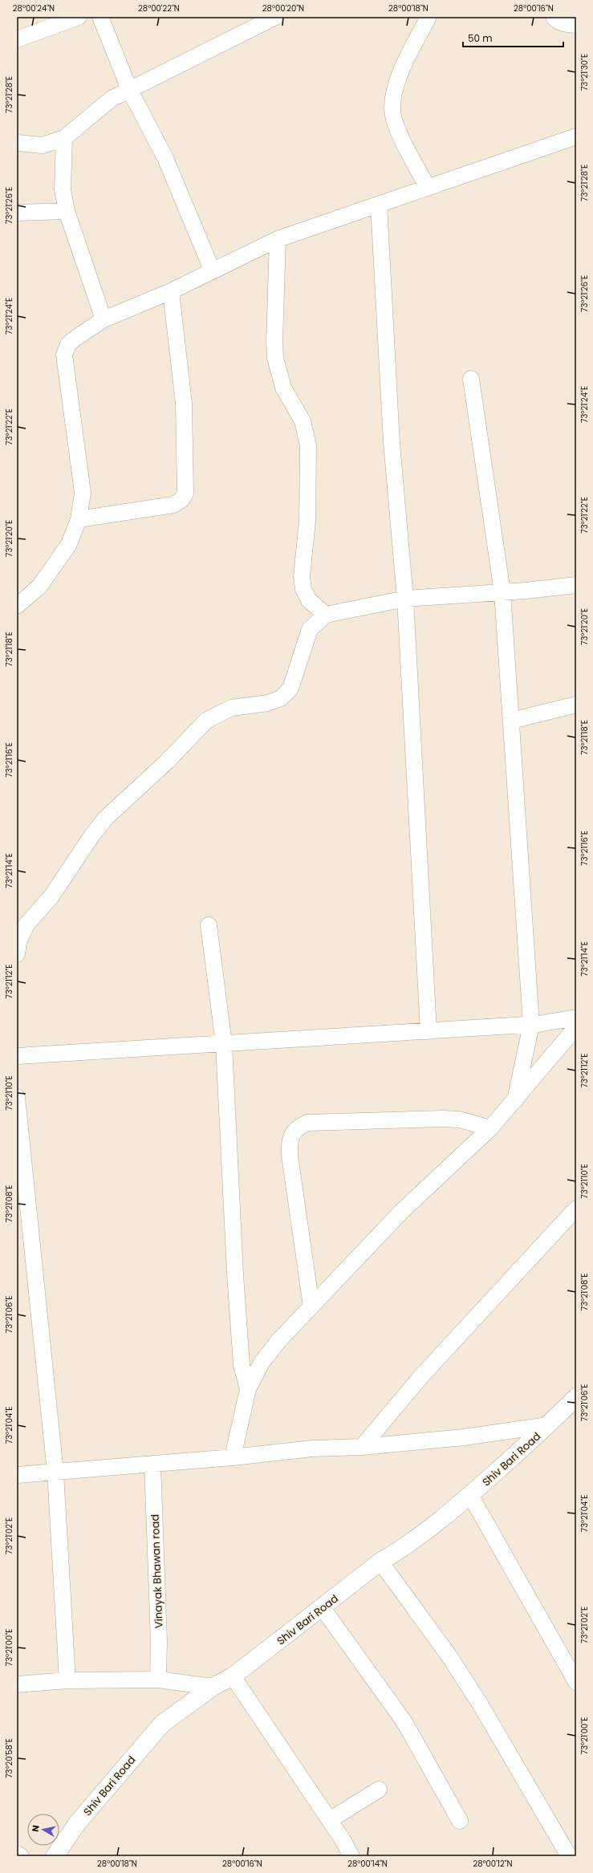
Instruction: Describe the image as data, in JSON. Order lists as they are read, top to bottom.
{
  "streets": {
    "street": ["Shiv Bari Road", "Vinayak Bhawan road"]
  },
  "scale_bar": "50 m",
  "north": "left",
  "coordinates": [
    "28°00'24\"N",
    "28°00'22\"N",
    "28°00'20\"N",
    "28°00'18\"N",
    "28°00'16\"N",
    "73°21'30\"E",
    "73°21'28\"E",
    "73°21'26\"E",
    "73°21'24\"E",
    "73°21'22\"E",
    "73°21'20\"E",
    "73°21'18\"E",
    "73°21'16\"E",
    "73°21'14\"E",
    "73°21'12\"E",
    "73°21'10\"E",
    "73°21'08\"E",
    "73°21'06\"E",
    "73°21'04\"E",
    "73°21'02\"E",
    "73°21'00\"E",
    "73°20'58\"E",
    "28°00'14\"N",
    "28°00'12\"N"
  ]
}
